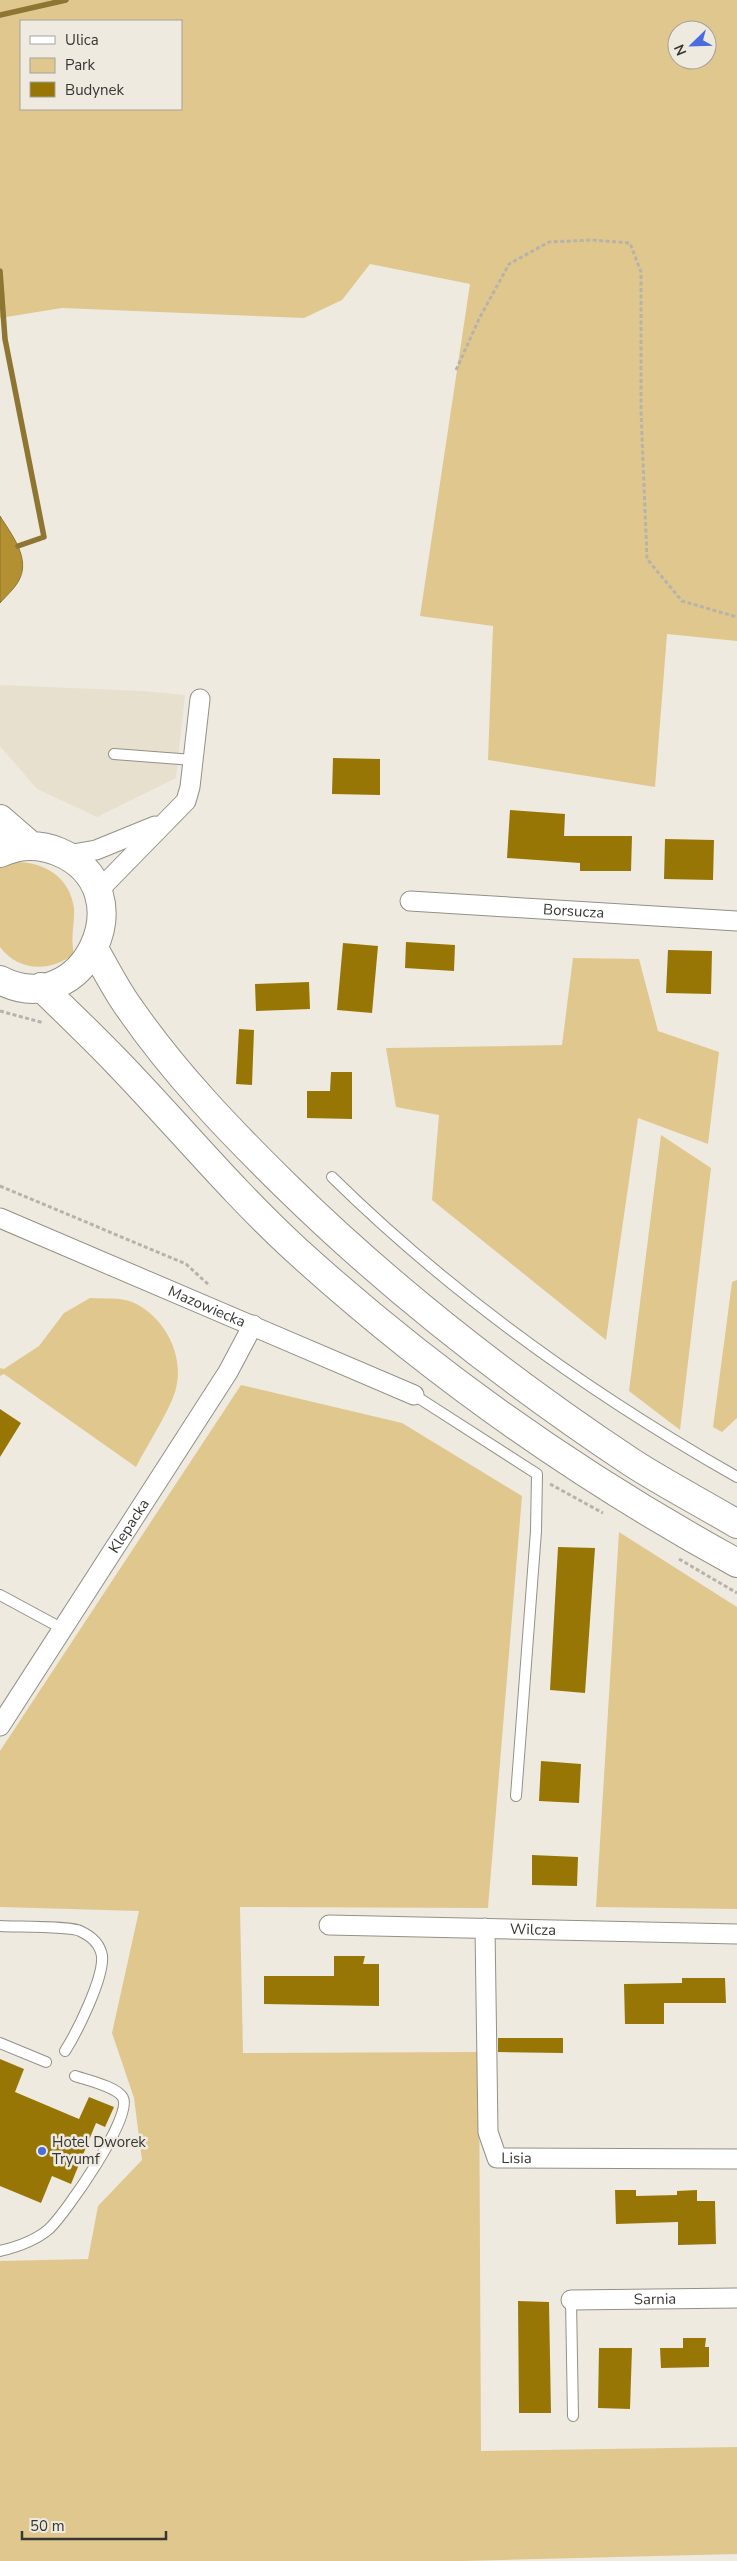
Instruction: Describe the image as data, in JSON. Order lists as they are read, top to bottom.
{
  "streets": {
    "street": [
      "Borsucza",
      "Mazowiecka",
      "Klepacka",
      "Wilcza",
      "Lisia",
      "Sarnia"
    ]
  },
  "crossings": [
    ["Mazowiecka", "Klepacka"],
    ["Wilcza", "Lisia"]
  ],
  "places": ["Hotel Dworek Tryumf"],
  "legend": ["Ulica", "Park", "Budynek"],
  "scale_bar": "50 m",
  "north": "bottom left"
}
